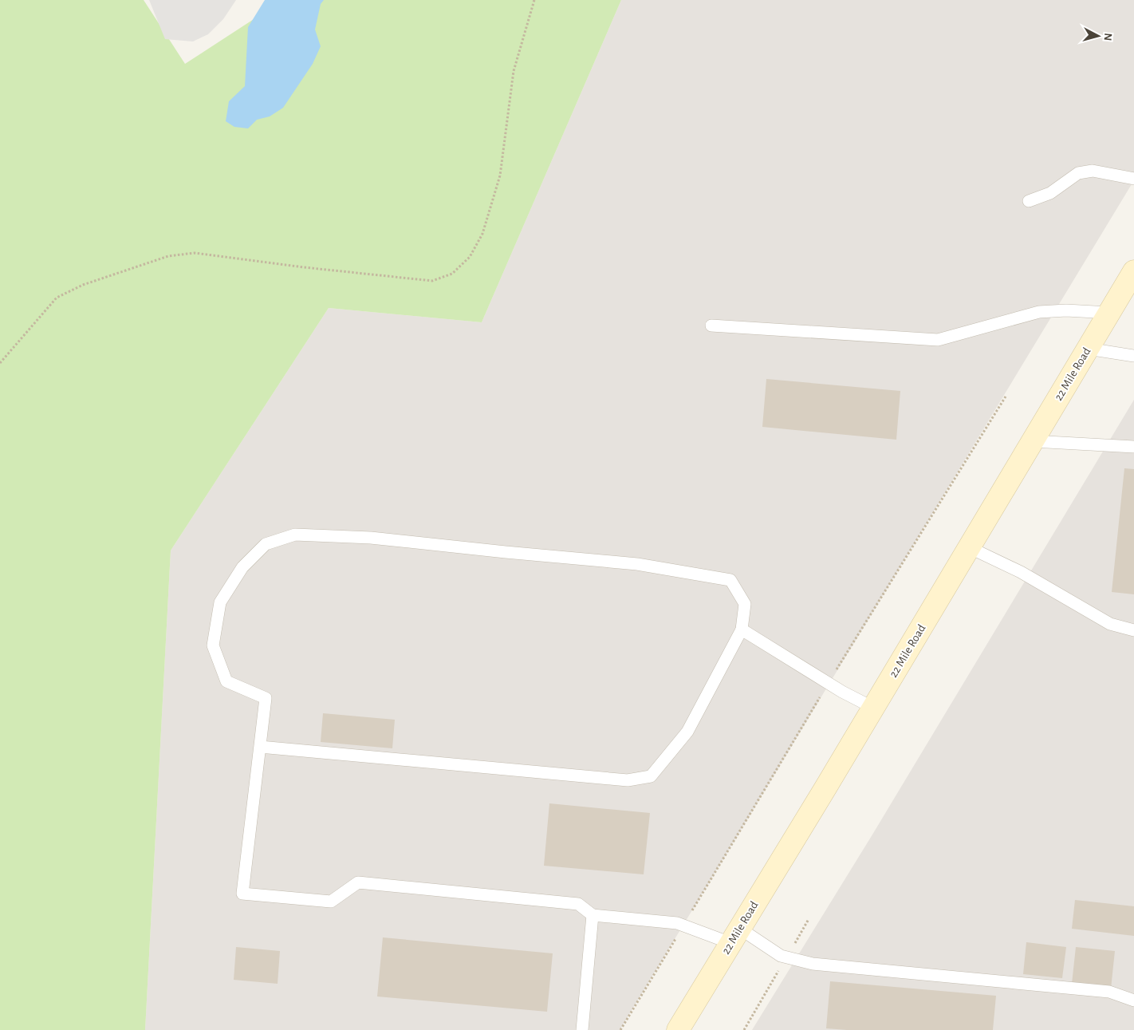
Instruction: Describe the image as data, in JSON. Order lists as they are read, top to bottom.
{
  "streets": {
    "street": ["22 Mile Road"]
  },
  "north": "right"
}
